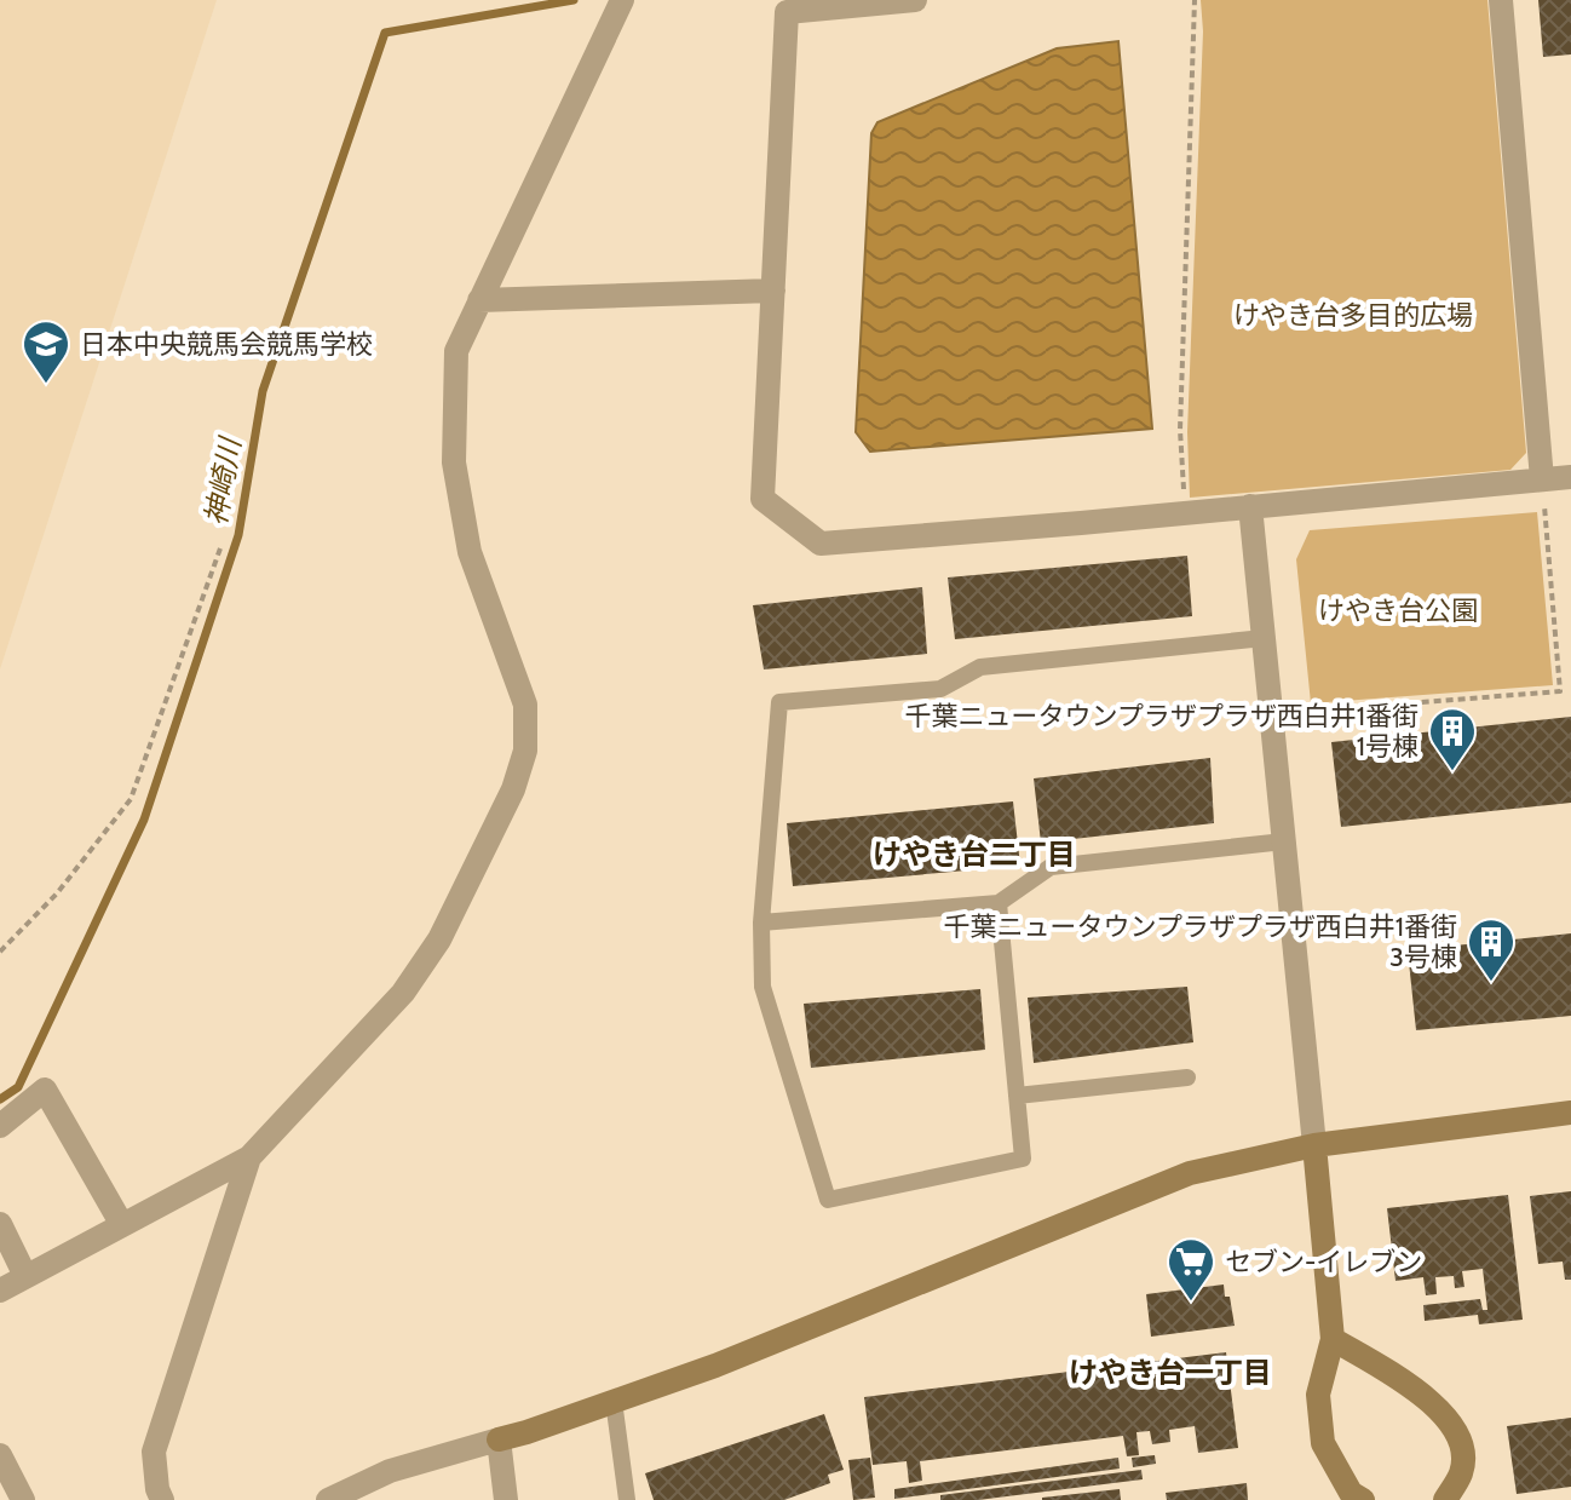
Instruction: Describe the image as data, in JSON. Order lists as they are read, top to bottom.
{
  "districts": ["けやき台二丁目", "けやき台一丁目"],
  "water": ["神崎川"],
  "parks": ["けやき台多目的広場", "けやき台公園"],
  "places": {
    "school or university": ["日本中央競馬会競馬学校"],
    "building": ["千葉ニュータウンプラザプラザ西白井1番街 1号棟", "千葉ニュータウンプラザプラザ西白井1番街 3号棟"],
    "supermarket": ["セブン-イレブン"]
  }
}
